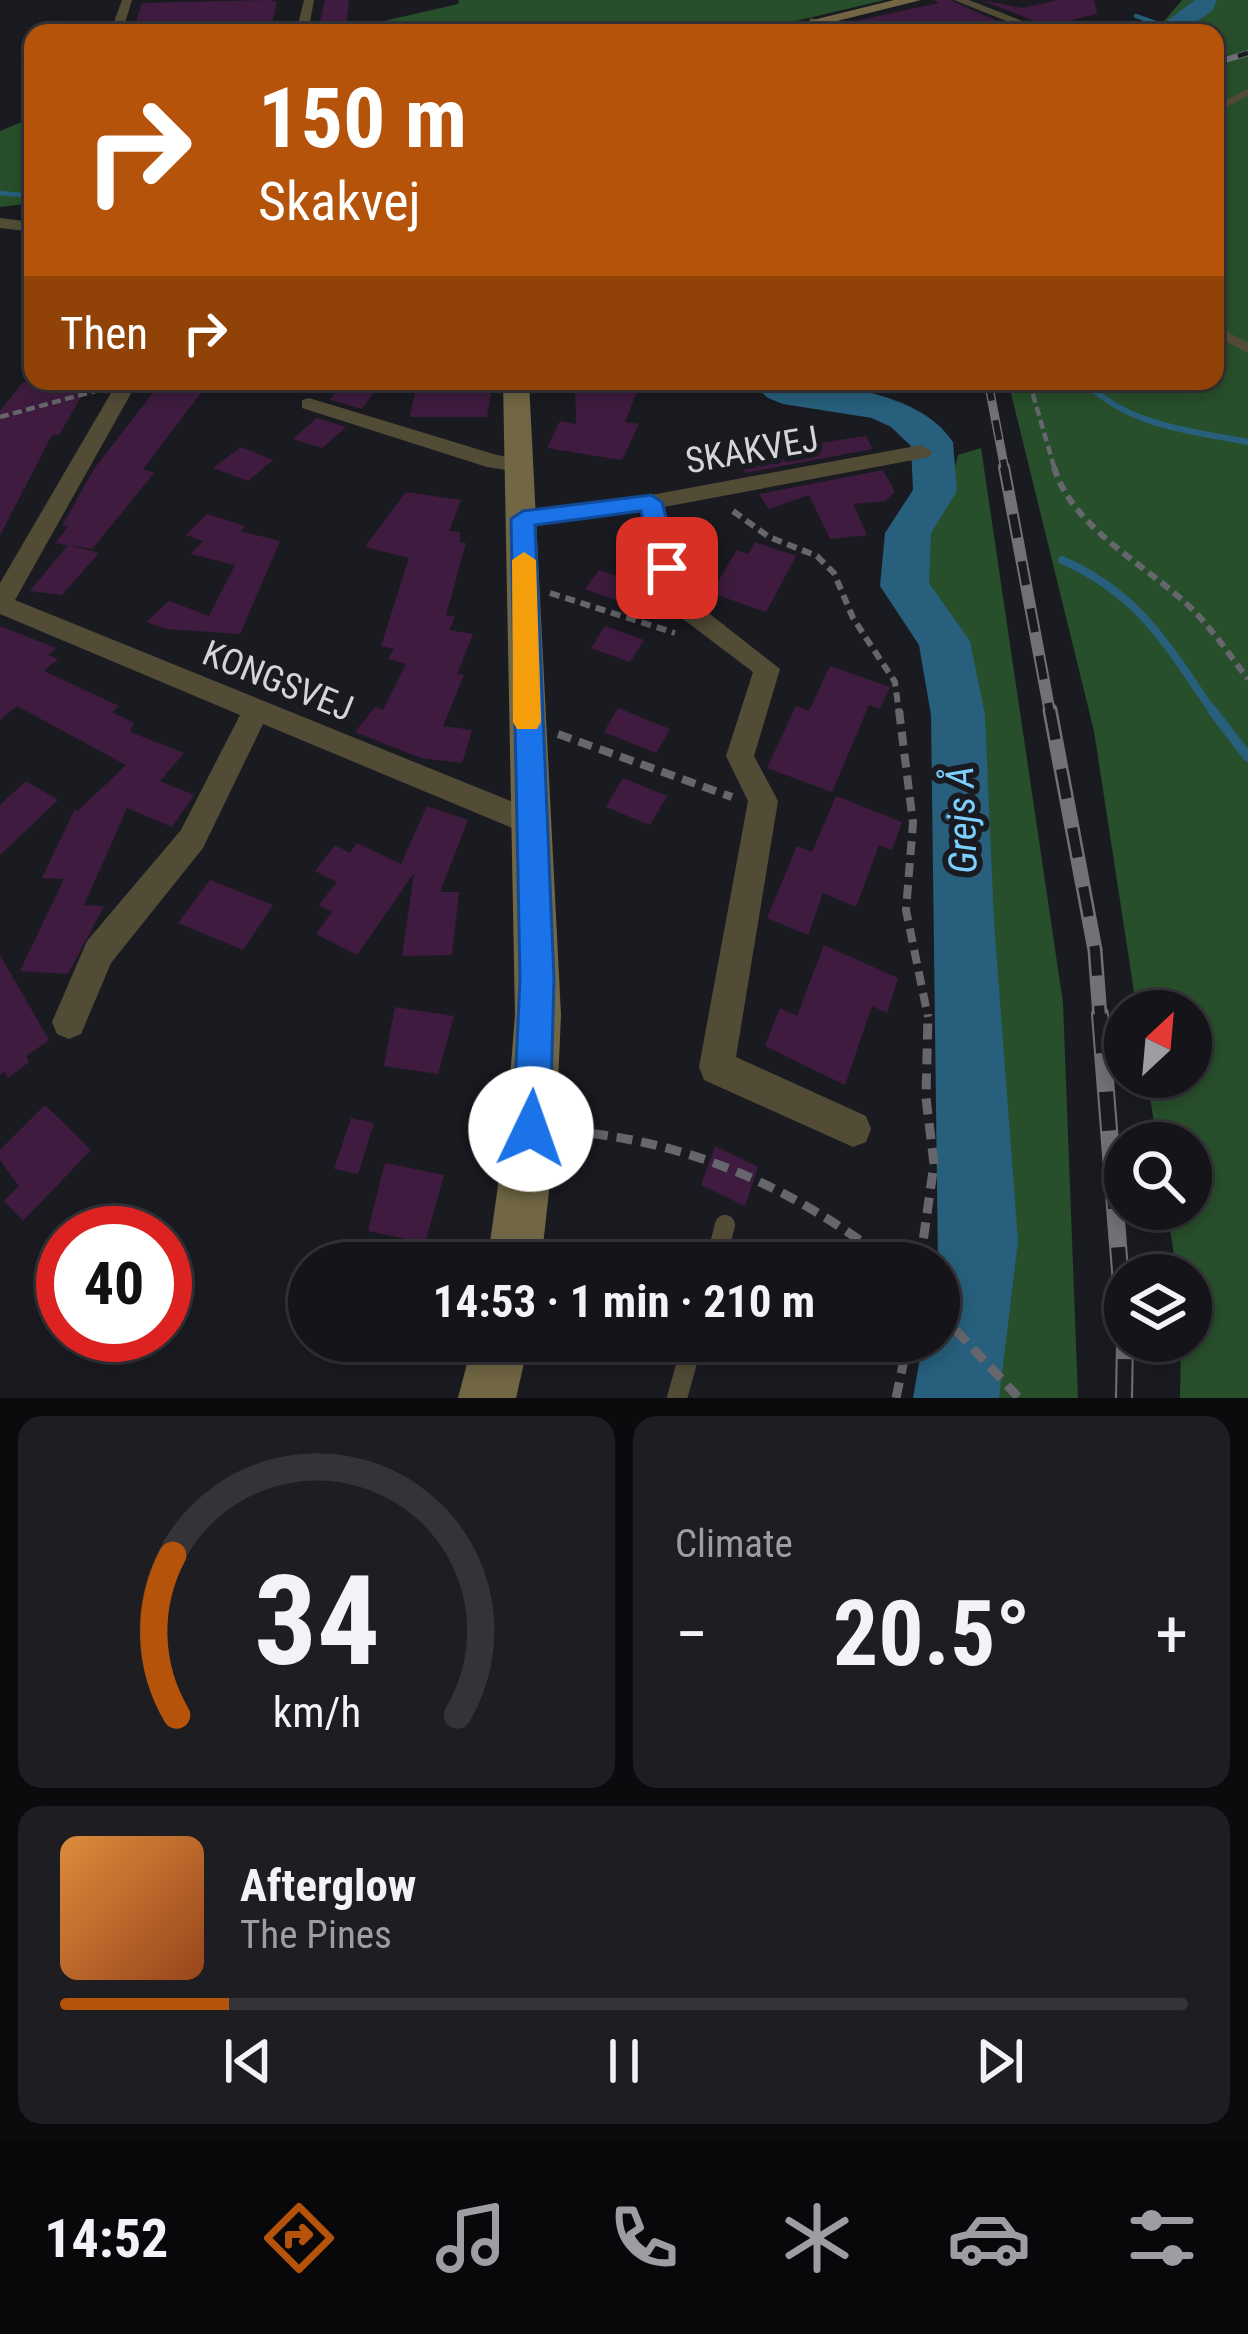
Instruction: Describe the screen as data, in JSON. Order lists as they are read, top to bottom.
{
  "streets": {
    "street": ["SKAKVEJ", "KONGSVEJ"]
  },
  "water": ["Grejs Å"],
  "north": "top right",
  "page": {
    "turn": ["150 m", "Skakvej"],
    "then": "Then",
    "limit": "40",
    "trip": "14:53 · 1 min · 210 m",
    "tile": "Climate",
    "heat": ["−", "20.5°", "+"],
    "song": ["Afterglow", "The Pines"],
    "tabs": "14:52",
    "gauge": ["34", "km/h"]
  }
}
